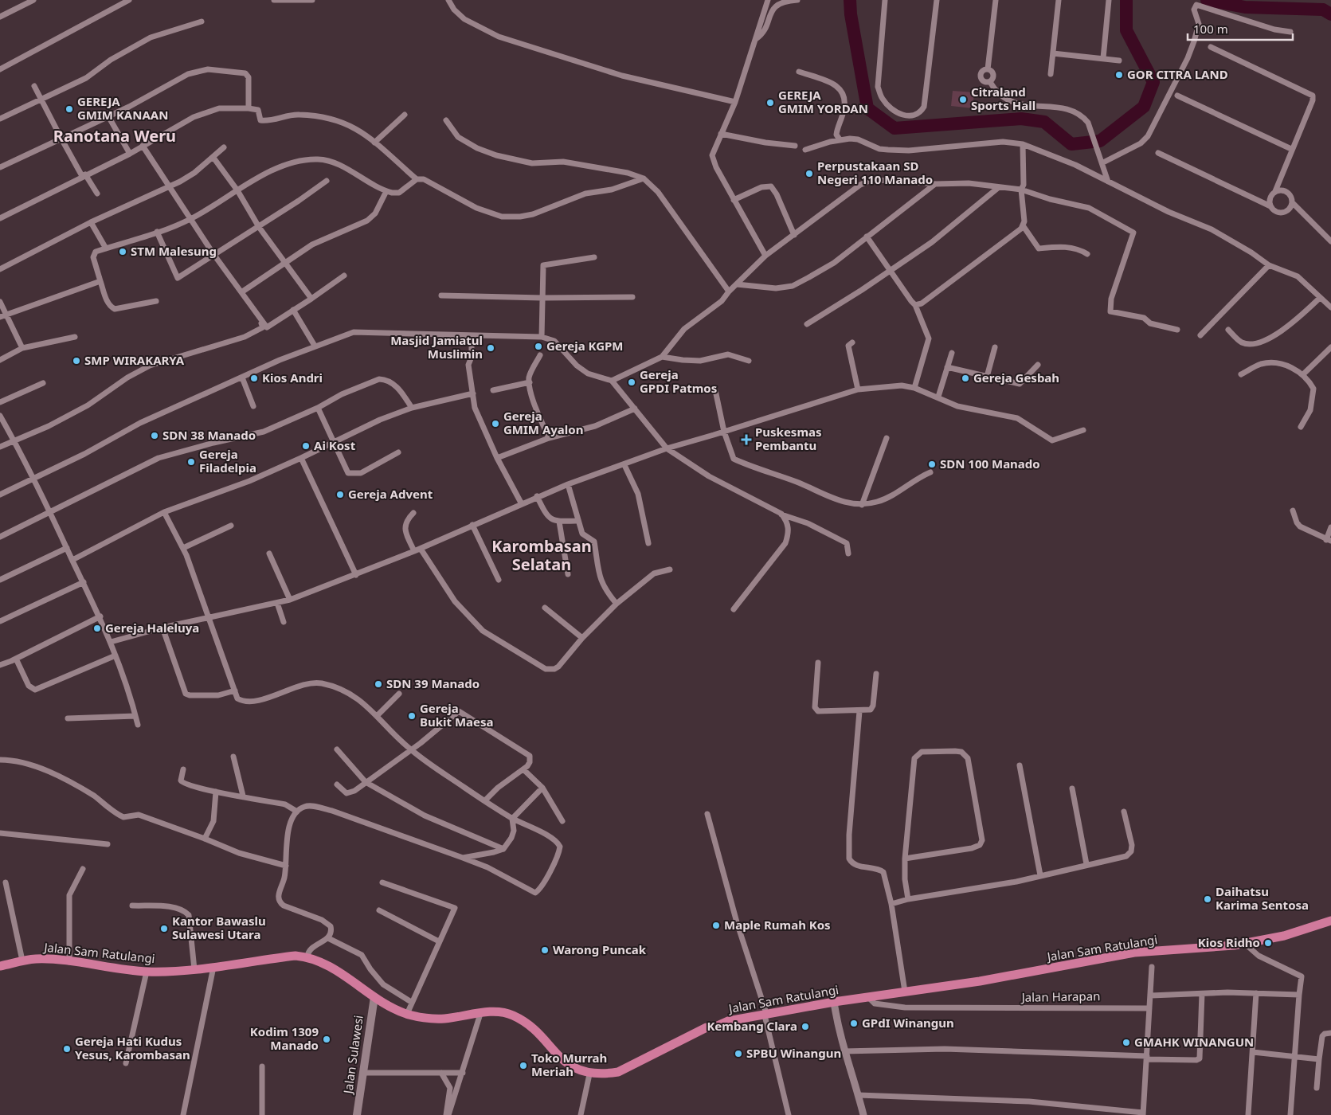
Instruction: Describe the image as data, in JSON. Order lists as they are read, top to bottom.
{
  "streets": {
    "highway": ["Jalan Sam Ratulangi"],
    "main road": ["Jalan Sulawesi"],
    "street": ["Jalan Harapan"]
  },
  "crossings": [
    ["Jalan Sam Ratulangi", "Jalan Harapan"],
    ["Jalan Sam Ratulangi", "Jalan Sulawesi"]
  ],
  "districts": ["Ranotana Weru", "Karombasan Selatan"],
  "places": {
    "other": [
      "GOR CITRA LAND",
      "Citraland Sports Hall",
      "GEREJA GMIM YORDAN",
      "GEREJA GMIM KANAAN",
      "Perpustakaan SD Negeri 110 Manado",
      "STM Malesung",
      "Gereja KGPM",
      "Masjid Jamiatul Muslimin",
      "SMP WIRAKARYA",
      "Kios Andri",
      "Gereja Gesbah",
      "Gereja GPDI Patmos",
      "Gereja GMIM Ayalon",
      "SDN 38 Manado",
      "Ai Kost",
      "Gereja Filadelpia",
      "SDN 100 Manado",
      "Gereja Advent",
      "Gereja Haleluya",
      "SDN 39 Manado",
      "Gereja Bukit Maesa",
      "Daihatsu Karima Sentosa",
      "Maple Rumah Kos",
      "Kantor Bawaslu Sulawesi Utara",
      "Kios Ridho",
      "Warong Puncak",
      "GPdI Winangun",
      "Kembang Clara",
      "Kodim 1309 Manado",
      "GMAHK WINANGUN",
      "Gereja Hati Kudus Yesus, Karombasan",
      "SPBU Winangun",
      "Toko Murrah Meriah"
    ],
    "health": ["Puskesmas Pembantu"]
  },
  "scale_bar": "100 m"
}
